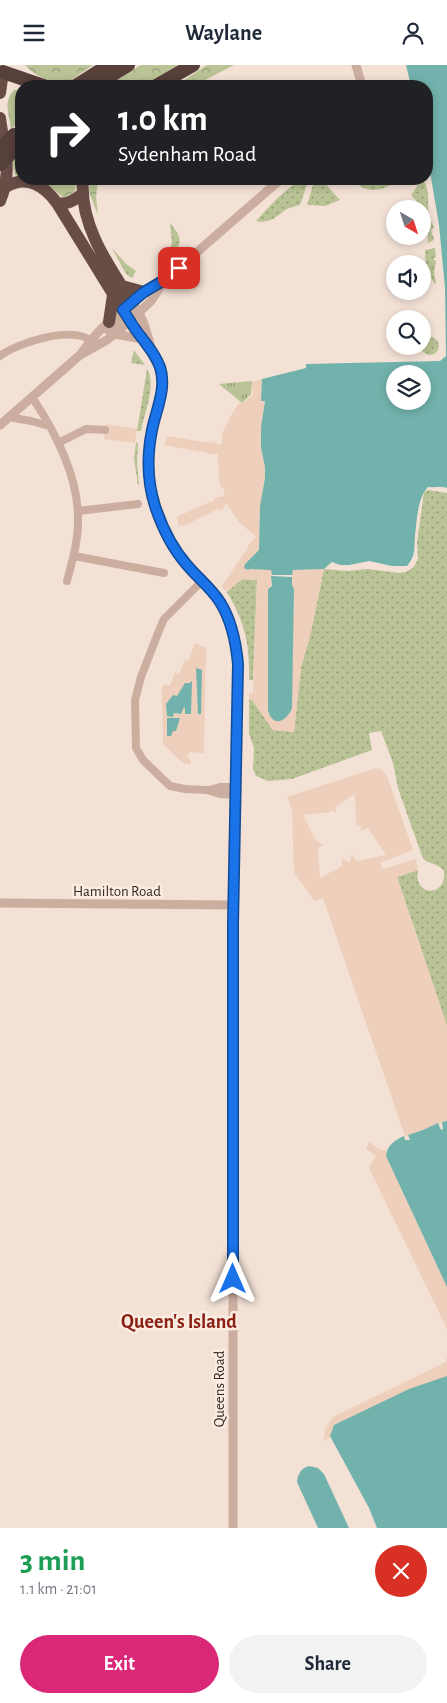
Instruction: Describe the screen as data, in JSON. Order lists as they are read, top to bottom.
{
  "streets": {
    "street": ["Hamilton Road", "Queens Road"]
  },
  "crossings": [
    ["Hamilton Road", "Queens Road"]
  ],
  "districts": ["Queen's Island"],
  "north": "bottom right",
  "page": {
    "header": "Waylane",
    "turn": ["1.0 km", "Sydenham Road"],
    "heading": ["3 min", "1.1 km · 21:01"],
    "buttons": ["Exit", "Share"]
  }
}
